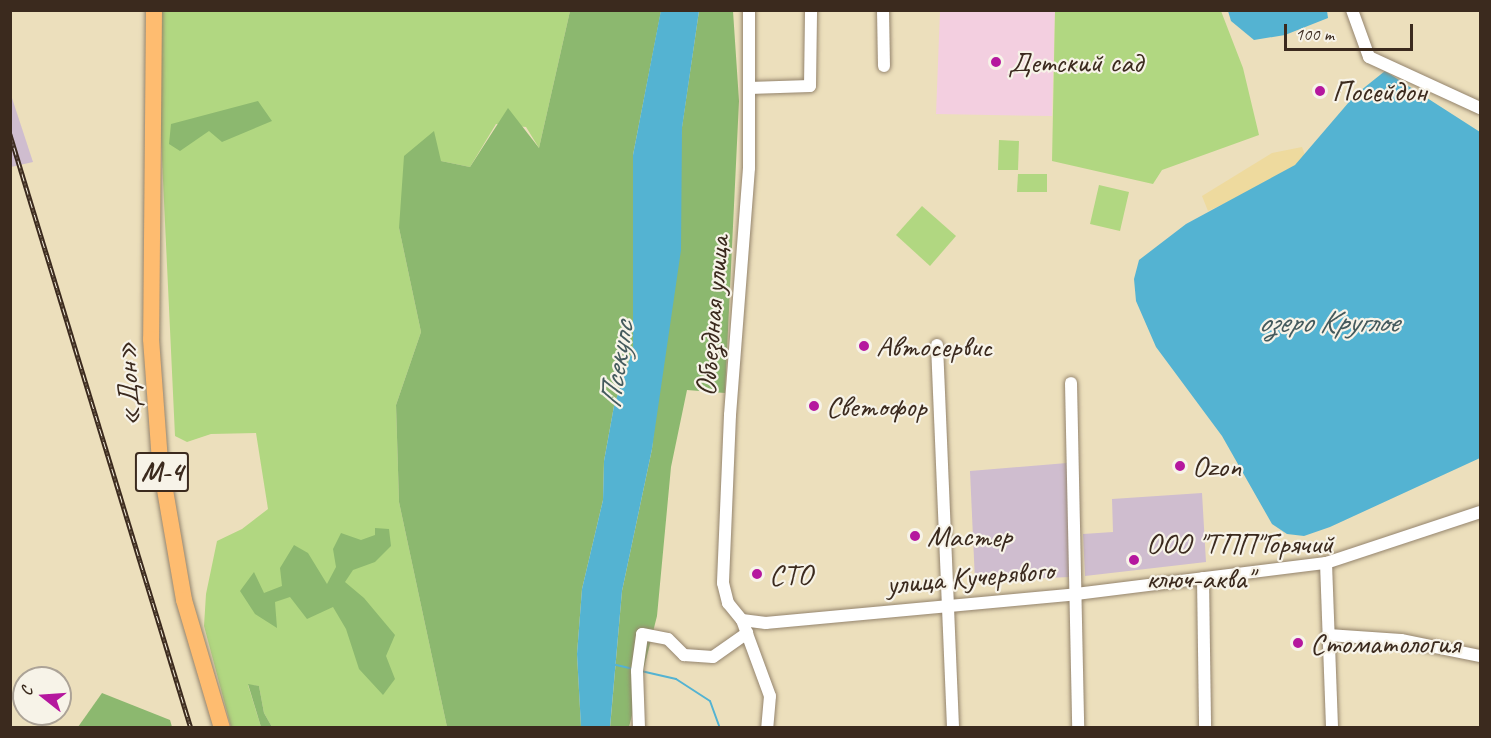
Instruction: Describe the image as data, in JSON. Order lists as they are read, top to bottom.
{
  "streets": {
    "highway": ["«Дон»", "М-4"],
    "street": ["Объездная улица", "улица Кучерявого"]
  },
  "crossings": [
    ["Объездная улица", "улица Кучерявого"]
  ],
  "water": ["озеро Круглое", "Псекупс"],
  "places": [
    "Детский сад",
    "Посейдон",
    "Автосервис",
    "Светофор",
    "Ozon",
    "Мастер",
    "ООО \"ТПП\"Горячий ключ-аква\"",
    "СТО",
    "Стоматология"
  ],
  "scale_bar": "100 m",
  "north": "left"
}
